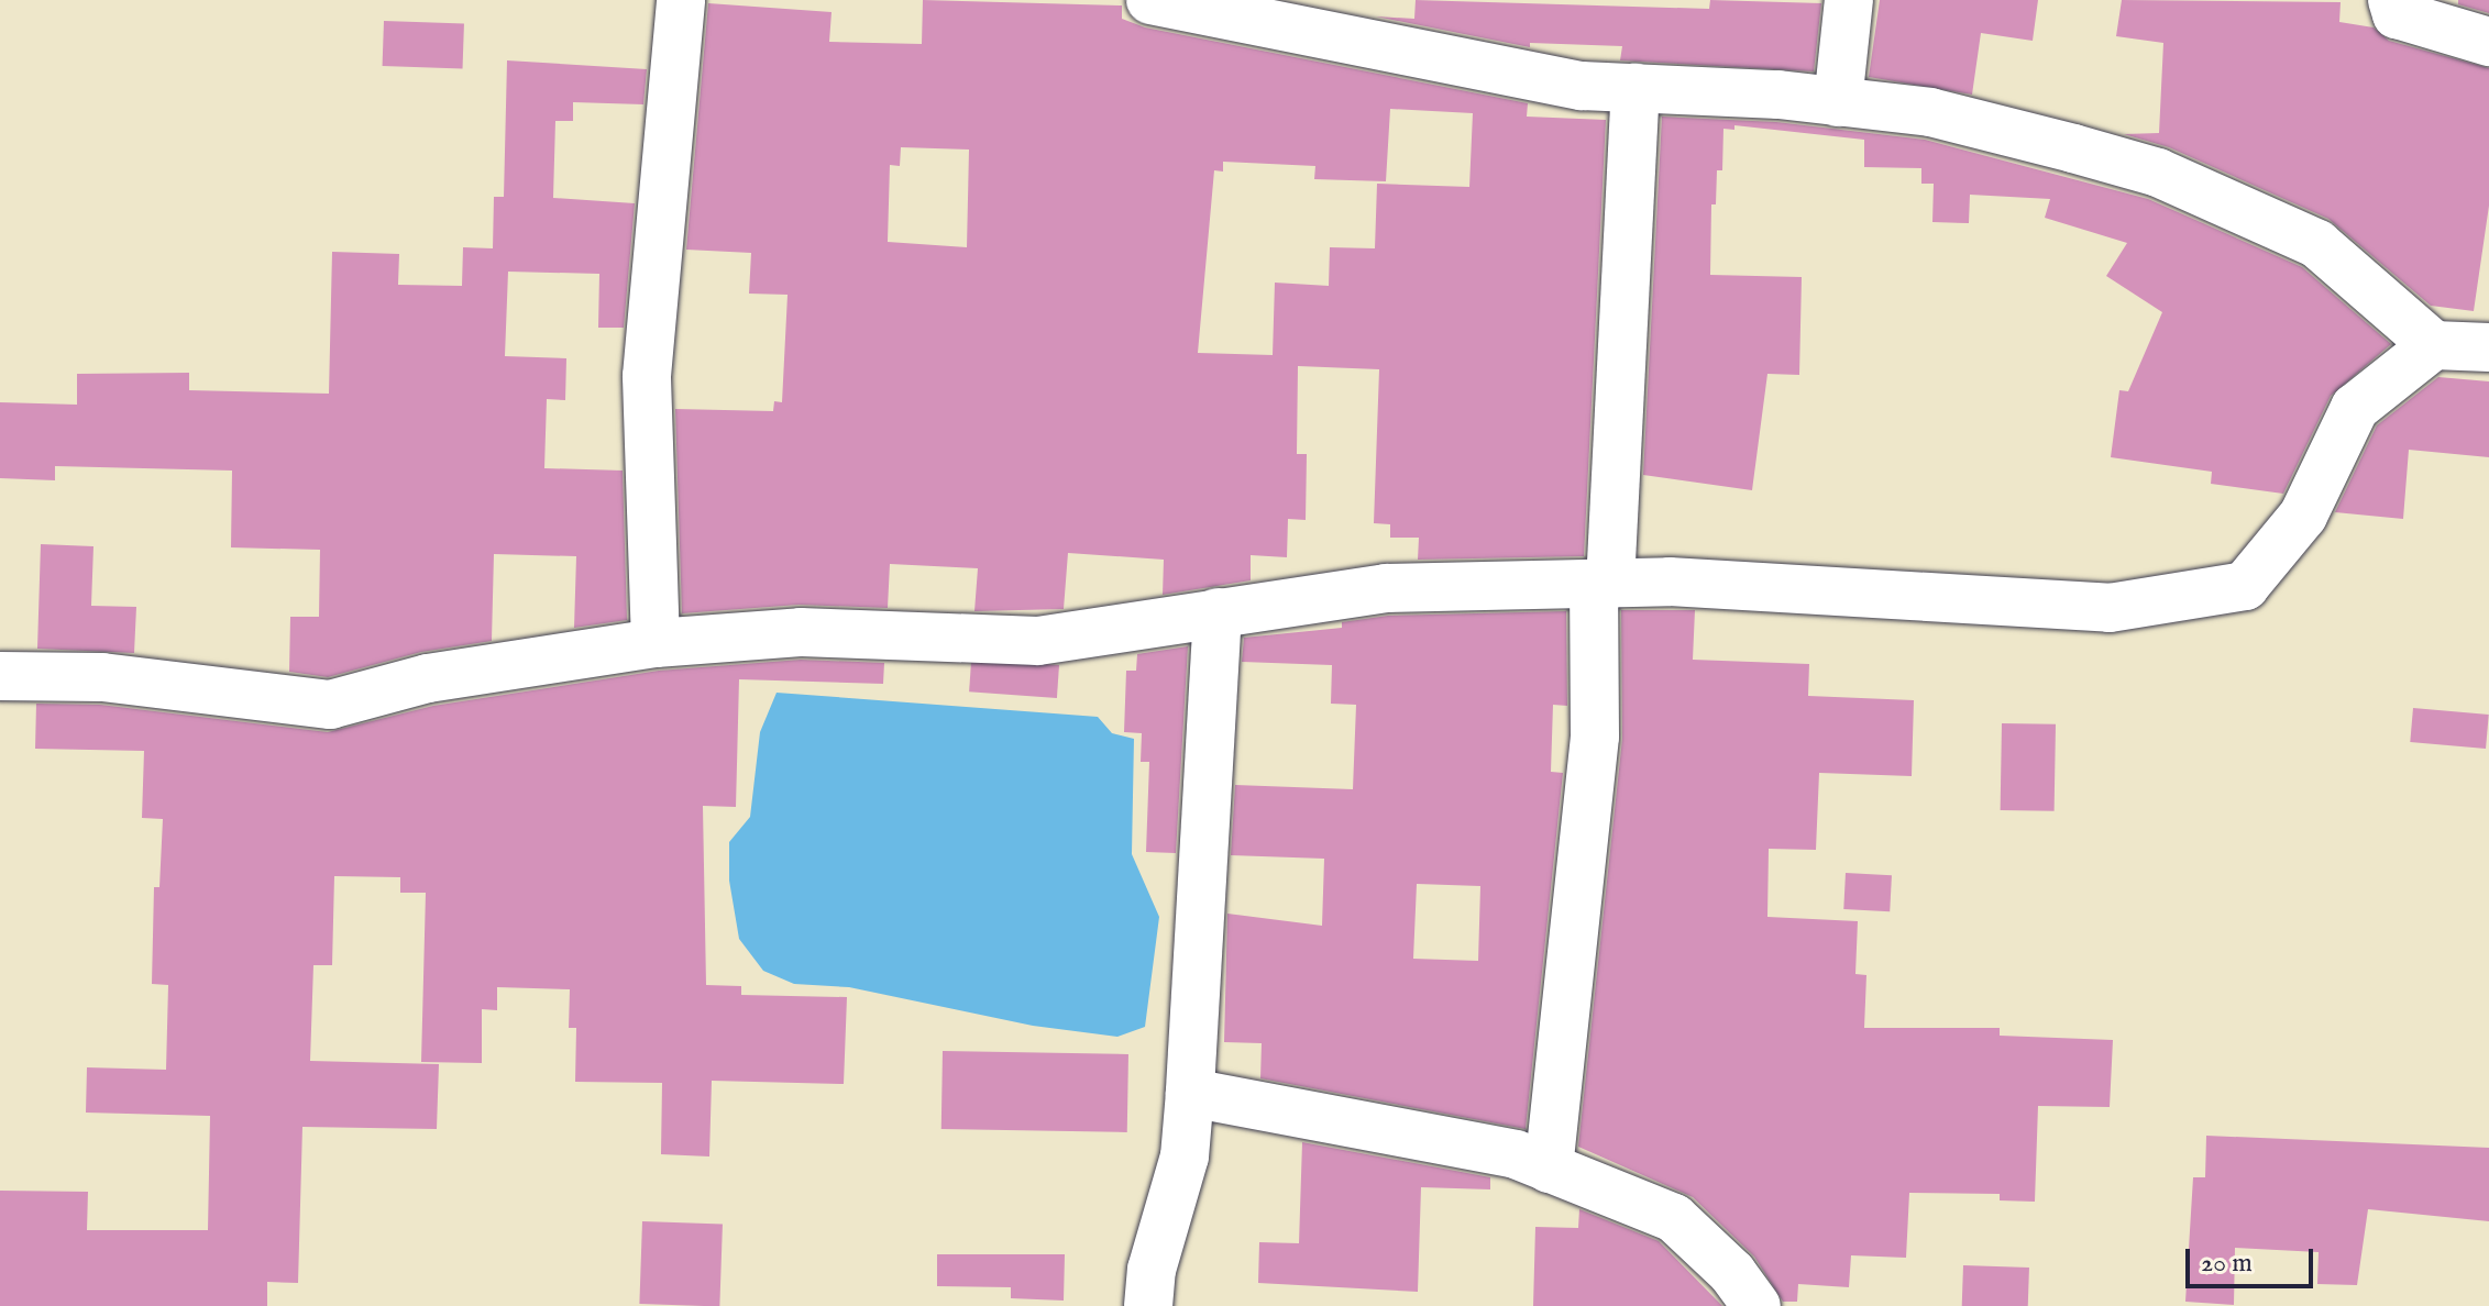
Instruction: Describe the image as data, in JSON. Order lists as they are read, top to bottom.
{
  "scale_bar": "20 m"
}
